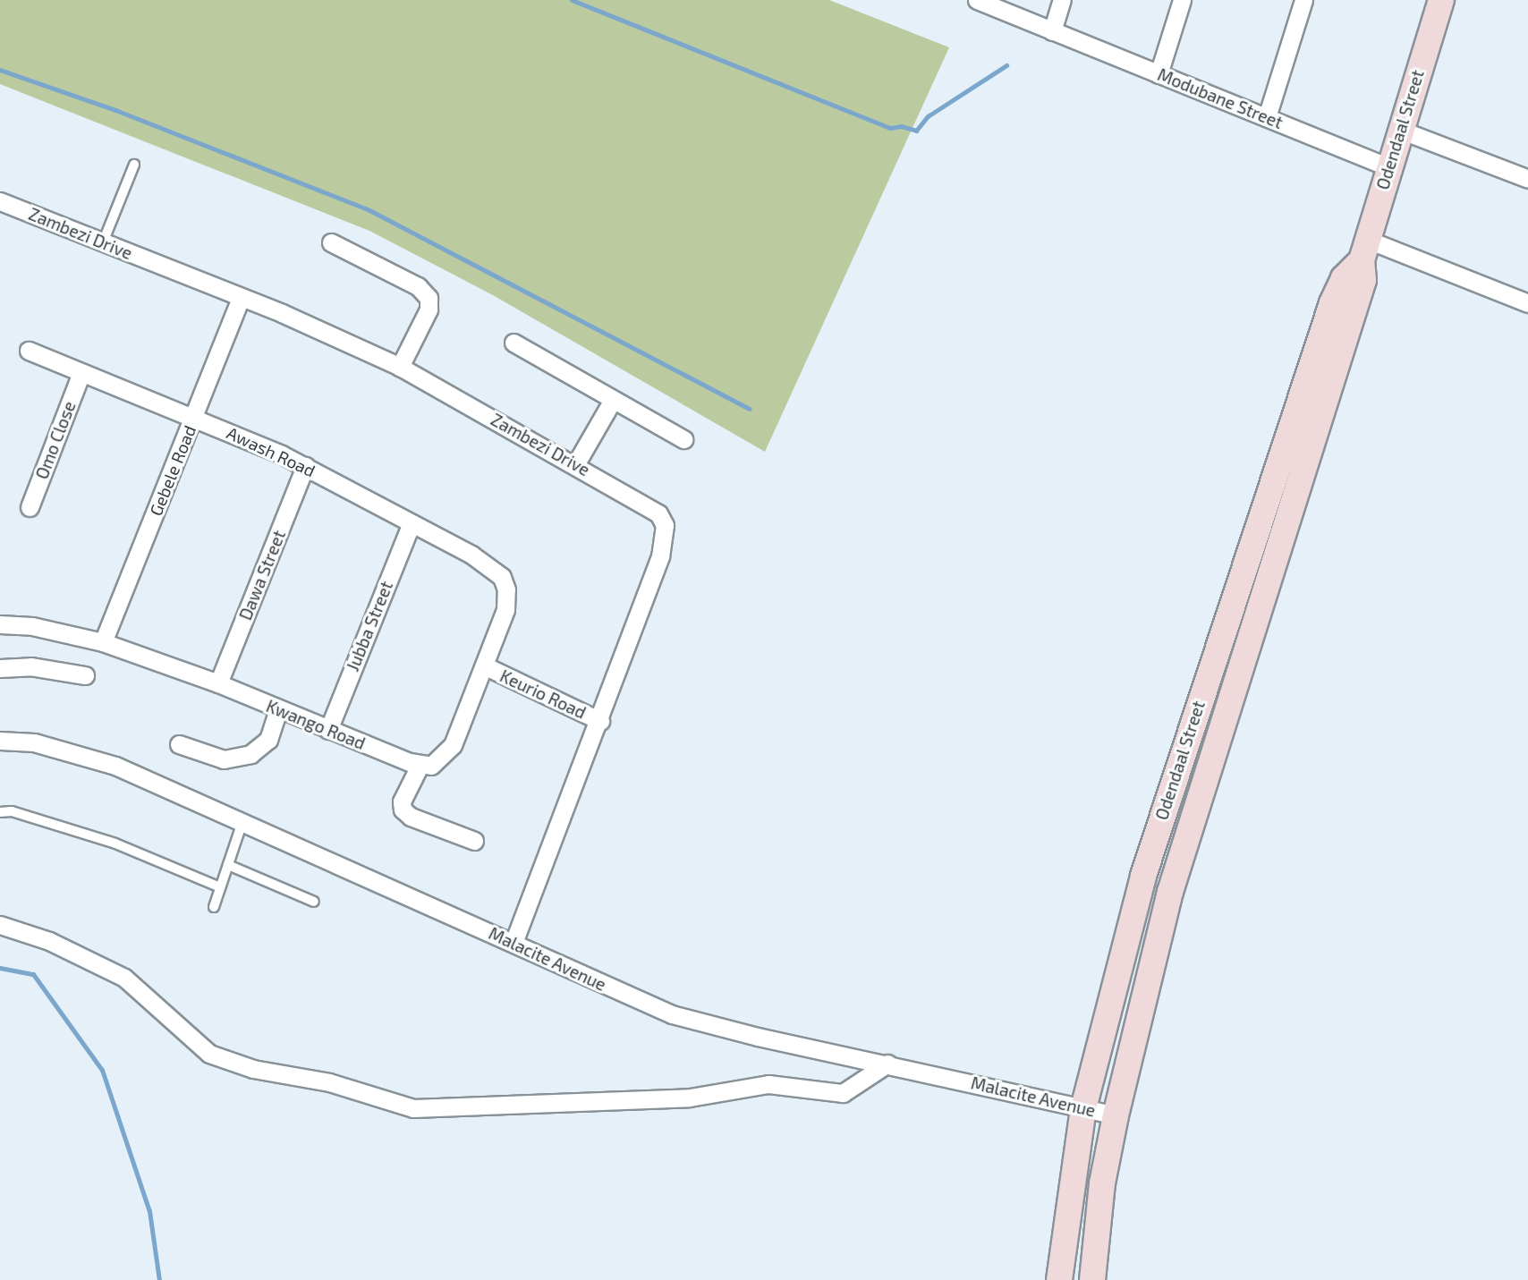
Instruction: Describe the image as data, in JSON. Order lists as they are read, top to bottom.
{
  "streets": {
    "street": [
      "Modubane Street",
      "Odendaal Street",
      "Zambezi Drive",
      "Omo Close",
      "Awash Road",
      "Gebele Road",
      "Dawa Street",
      "Jubba Street",
      "Keurio Road",
      "Kwango Road",
      "Malacite Avenue"
    ]
  },
  "crossings": [
    ["Modubane Street", "Odendaal Street"],
    ["Odendaal Street", "Malacite Avenue"],
    ["Zambezi Drive", "Gebele Road"],
    ["Zambezi Drive", "Keurio Road"],
    ["Zambezi Drive", "Malacite Avenue"],
    ["Omo Close", "Awash Road"],
    ["Awash Road", "Gebele Road"],
    ["Awash Road", "Dawa Street"],
    ["Awash Road", "Jubba Street"],
    ["Awash Road", "Keurio Road"],
    ["Gebele Road", "Kwango Road"],
    ["Dawa Street", "Kwango Road"],
    ["Jubba Street", "Kwango Road"]
  ]
}
